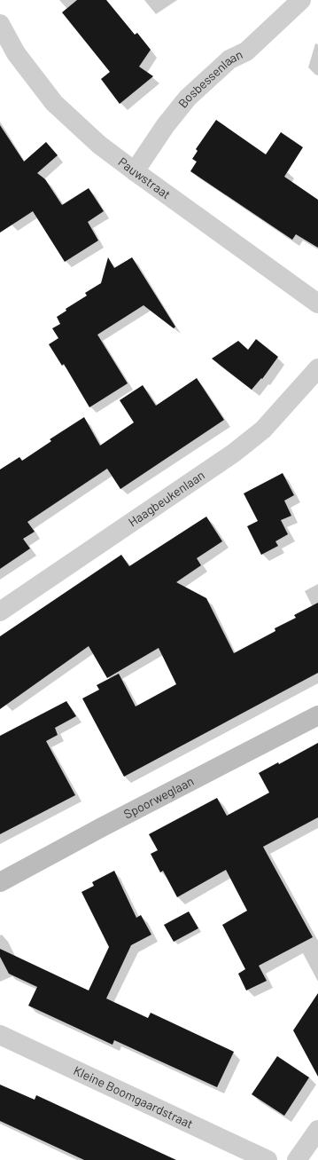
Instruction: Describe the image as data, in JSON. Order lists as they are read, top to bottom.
{
  "streets": {
    "street": [
      "Bosbessenlaan",
      "Pauwstraat",
      "Haagbeukenlaan",
      "Spoorweglaan",
      "Kleine Boomgaardstraat"
    ]
  },
  "crossings": [
    ["Bosbessenlaan", "Pauwstraat"]
  ]
}
